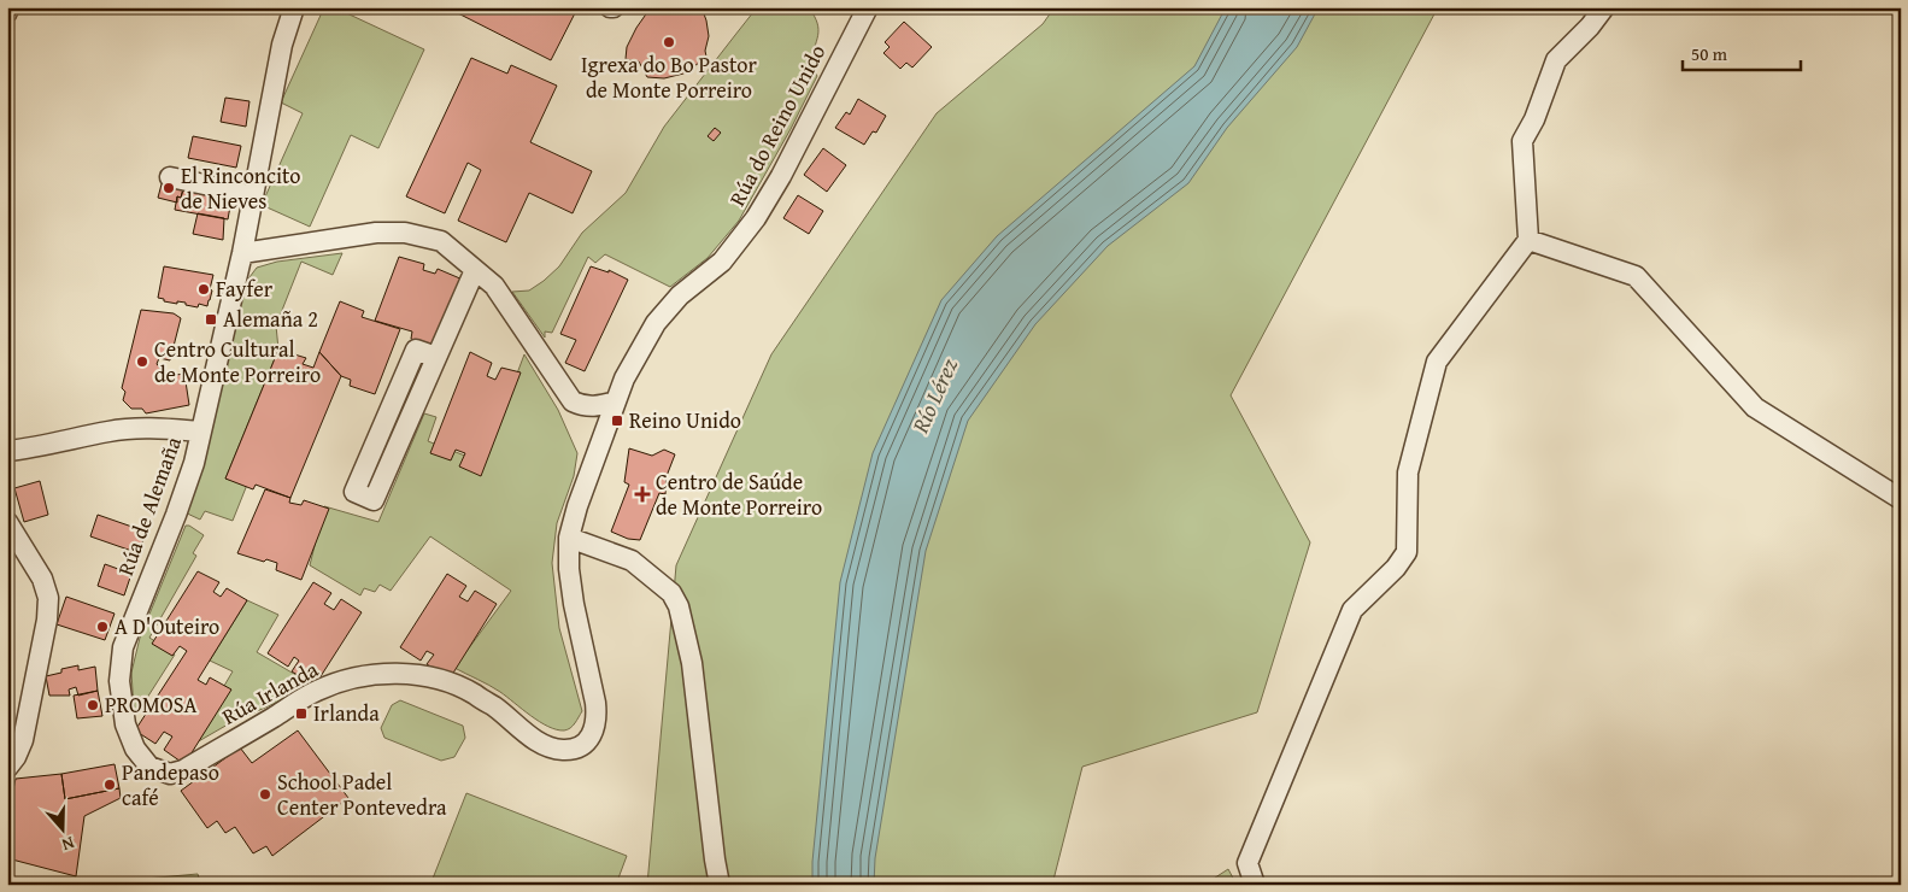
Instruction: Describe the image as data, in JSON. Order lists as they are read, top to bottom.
{
  "streets": {
    "street": ["Rúa do Reino Unido", "Rúa de Alemaña", "Rúa Irlanda"]
  },
  "crossings": [
    ["Rúa do Reino Unido", "Rúa Irlanda"],
    ["Rúa de Alemaña", "Rúa Irlanda"]
  ],
  "water": ["Río Lérez"],
  "places": {
    "other": [
      "Igrexa do Bo Pastor de Monte Porreiro",
      "El Rinconcito de Nieves",
      "Fayfer",
      "Centro Cultural de Monte Porreiro",
      "A D'Outeiro",
      "PROMOSA",
      "Pandepaso café",
      "School Padel Center Pontevedra"
    ],
    "transit": ["Alemaña 2", "Reino Unido", "Irlanda"],
    "health": ["Centro de Saúde de Monte Porreiro"]
  },
  "scale_bar": "50 m",
  "north": "bottom"
}
